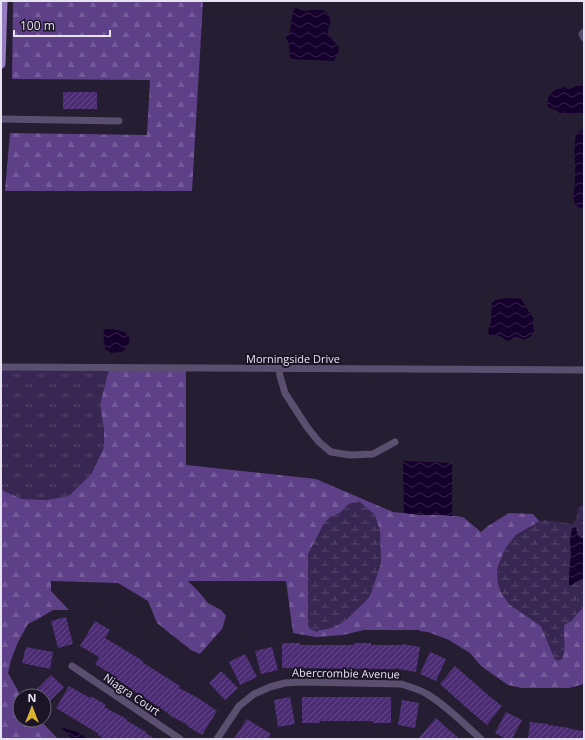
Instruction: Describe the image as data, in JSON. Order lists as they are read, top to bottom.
{
  "streets": {
    "street": ["Morningside Drive", "Abercrombie Avenue", "Niagra Court"]
  },
  "scale_bar": "100 m",
  "north": "top"
}
